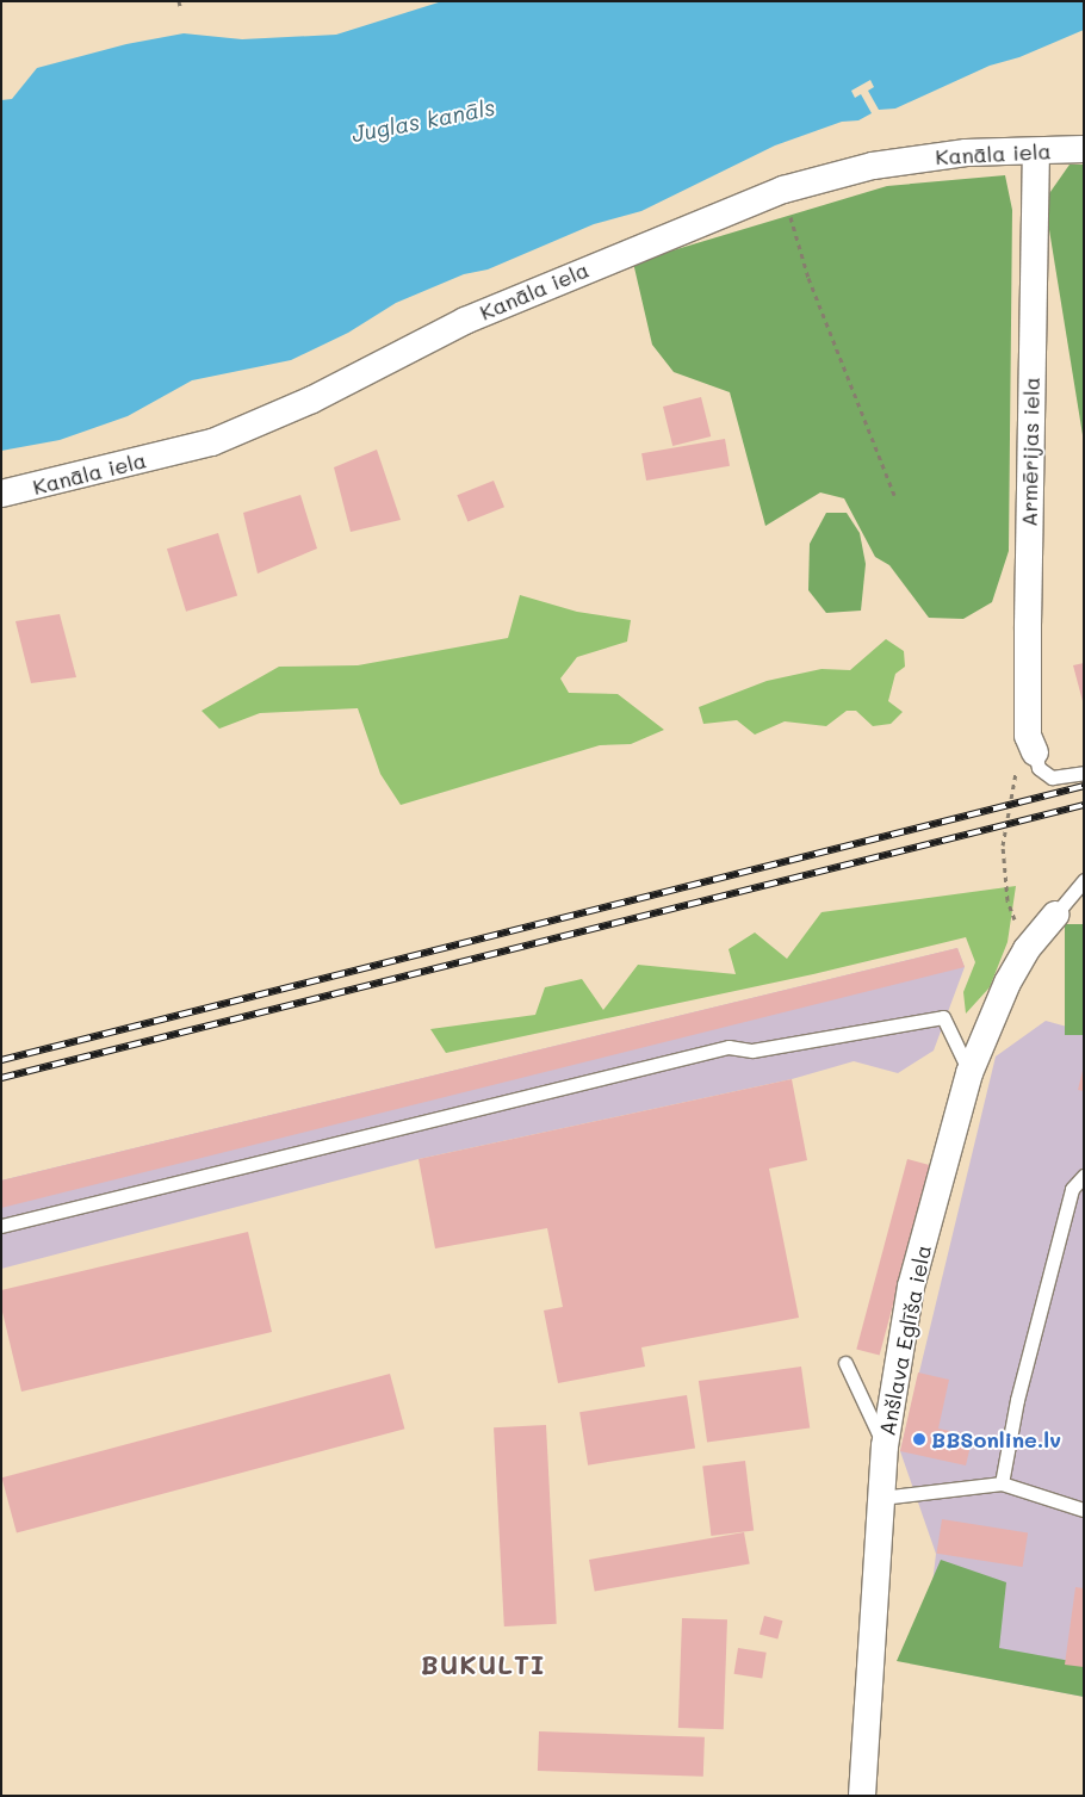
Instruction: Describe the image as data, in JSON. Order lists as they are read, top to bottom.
{
  "streets": {
    "street": ["Kanāla iela", "Armērijas iela", "Anšlava Eglīša iela"]
  },
  "crossings": [
    ["Kanāla iela", "Armērijas iela"]
  ],
  "districts": ["BUKULTI"],
  "water": ["Juglas kanāls"],
  "places": ["BBSonline.lv"]
}
